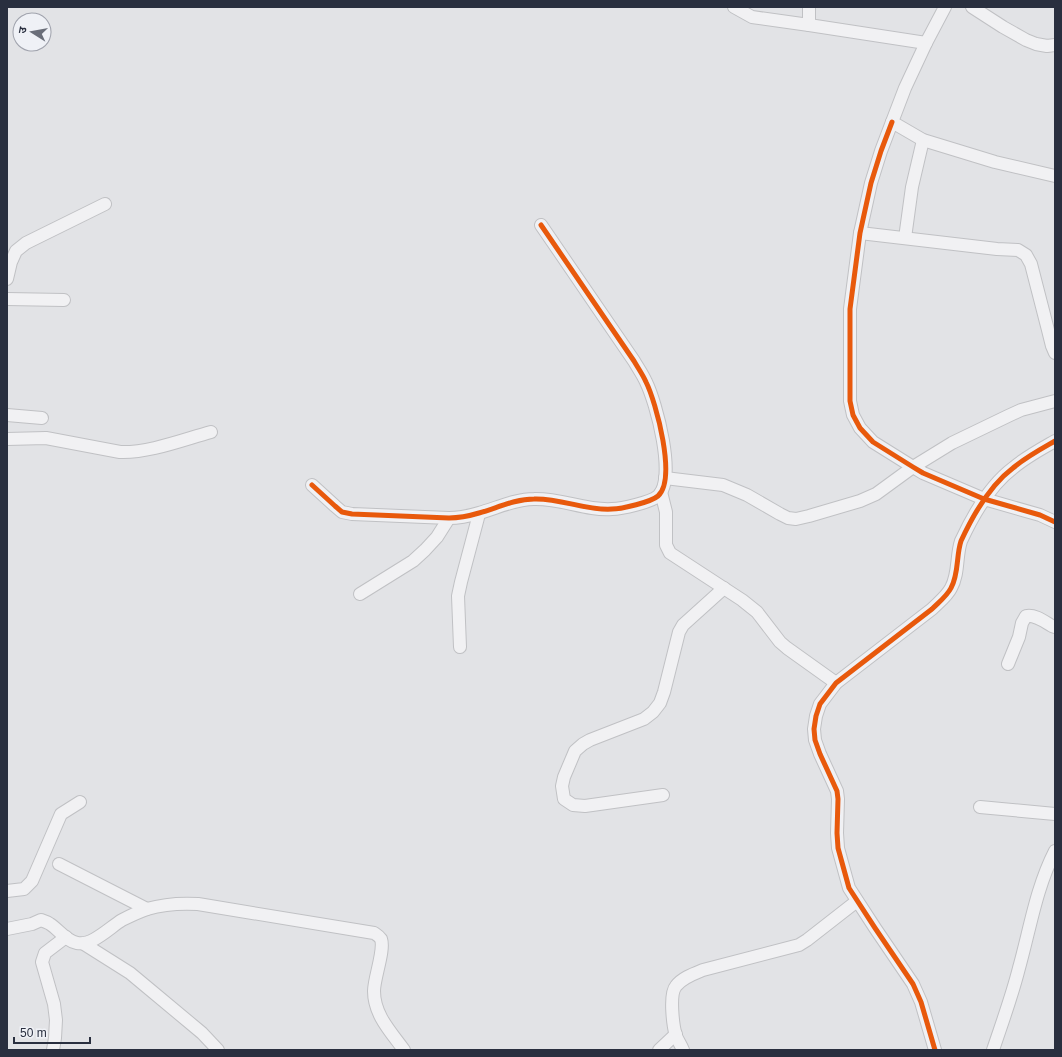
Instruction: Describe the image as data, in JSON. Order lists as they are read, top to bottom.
{
  "scale_bar": "50 m",
  "north": "left"
}
